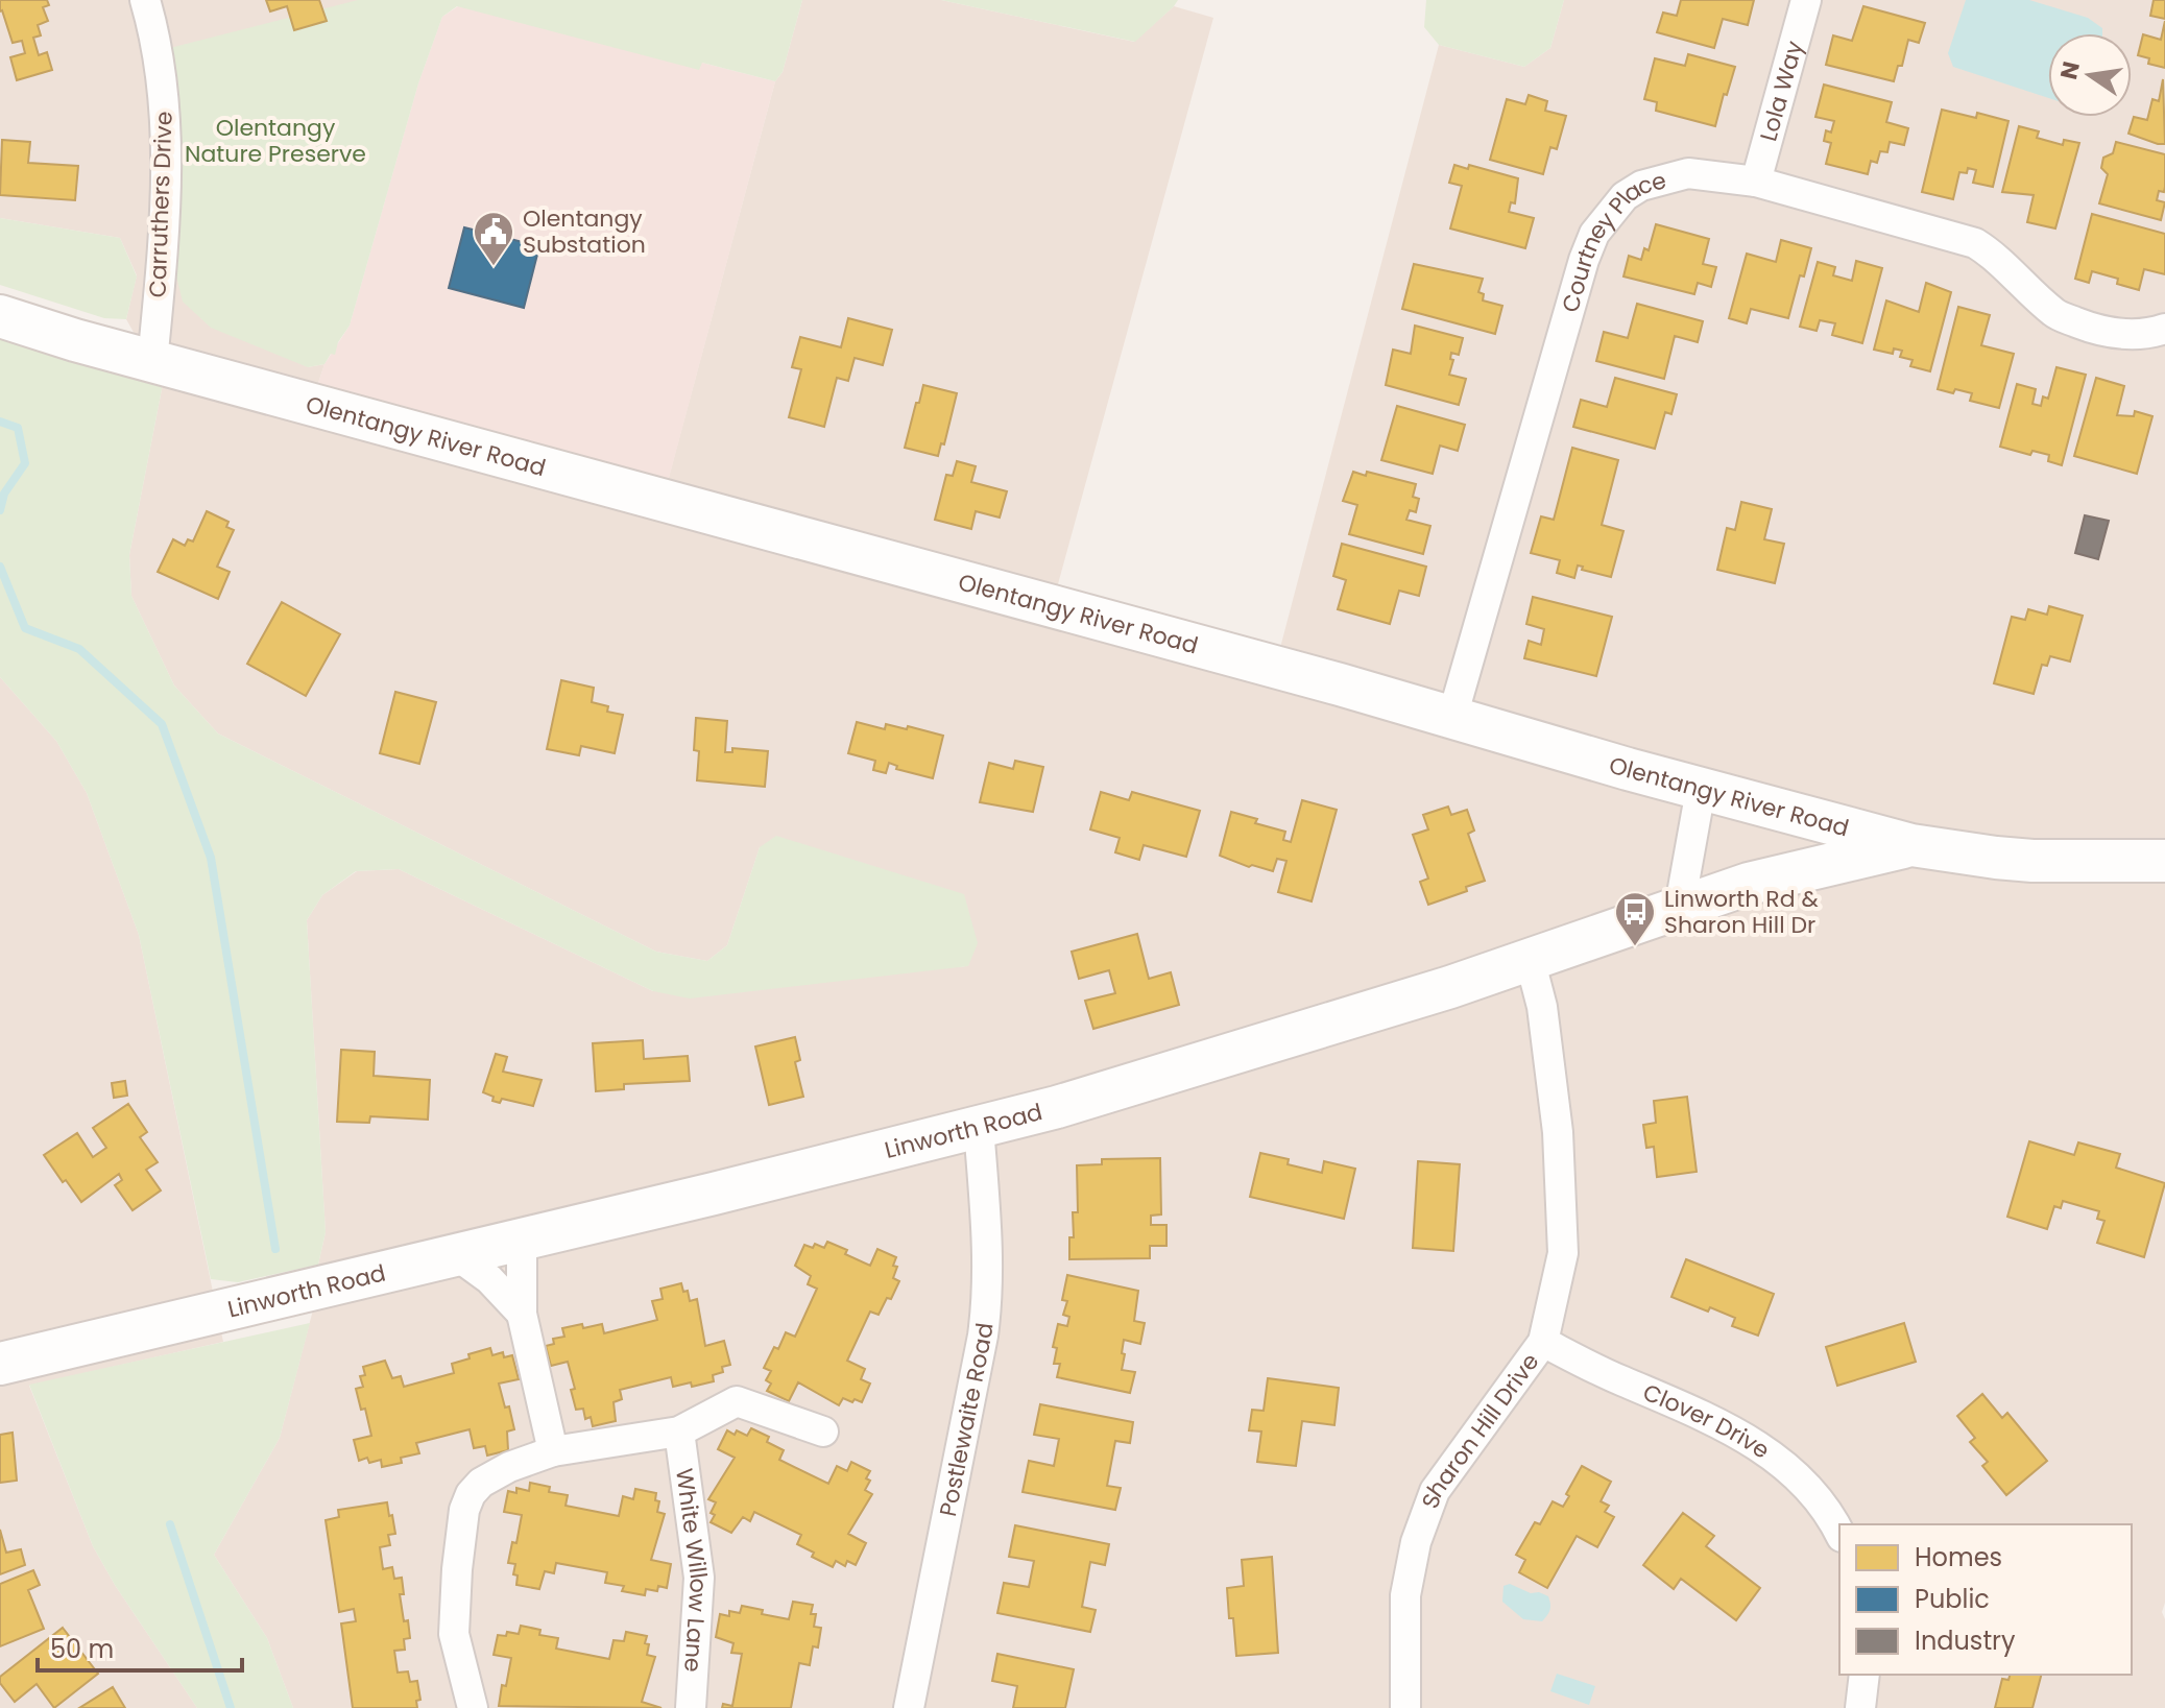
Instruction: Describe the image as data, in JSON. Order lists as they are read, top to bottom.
{
  "streets": {
    "main road": ["Olentangy River Road", "Linworth Road"],
    "street": [
      "Lola Way",
      "Carruthers Drive",
      "Courtney Place",
      "Postlewaite Road",
      "Clover Drive",
      "Sharon Hill Drive",
      "White Willow Lane"
    ]
  },
  "crossings": [
    ["Lola Way", "Courtney Place"],
    ["Carruthers Drive", "Olentangy River Road"],
    ["Courtney Place", "Olentangy River Road"],
    ["Olentangy River Road", "Linworth Road"],
    ["Linworth Road", "Postlewaite Road"],
    ["Linworth Road", "Sharon Hill Drive"],
    ["Clover Drive", "Sharon Hill Drive"]
  ],
  "parks": ["Olentangy Nature Preserve"],
  "places": {
    "public building": ["Olentangy Substation"],
    "bus stop": ["Linworth Rd & Sharon Hill Dr"]
  },
  "legend": ["Homes", "Public", "Industry"],
  "scale_bar": "50 m",
  "north": "left"
}
